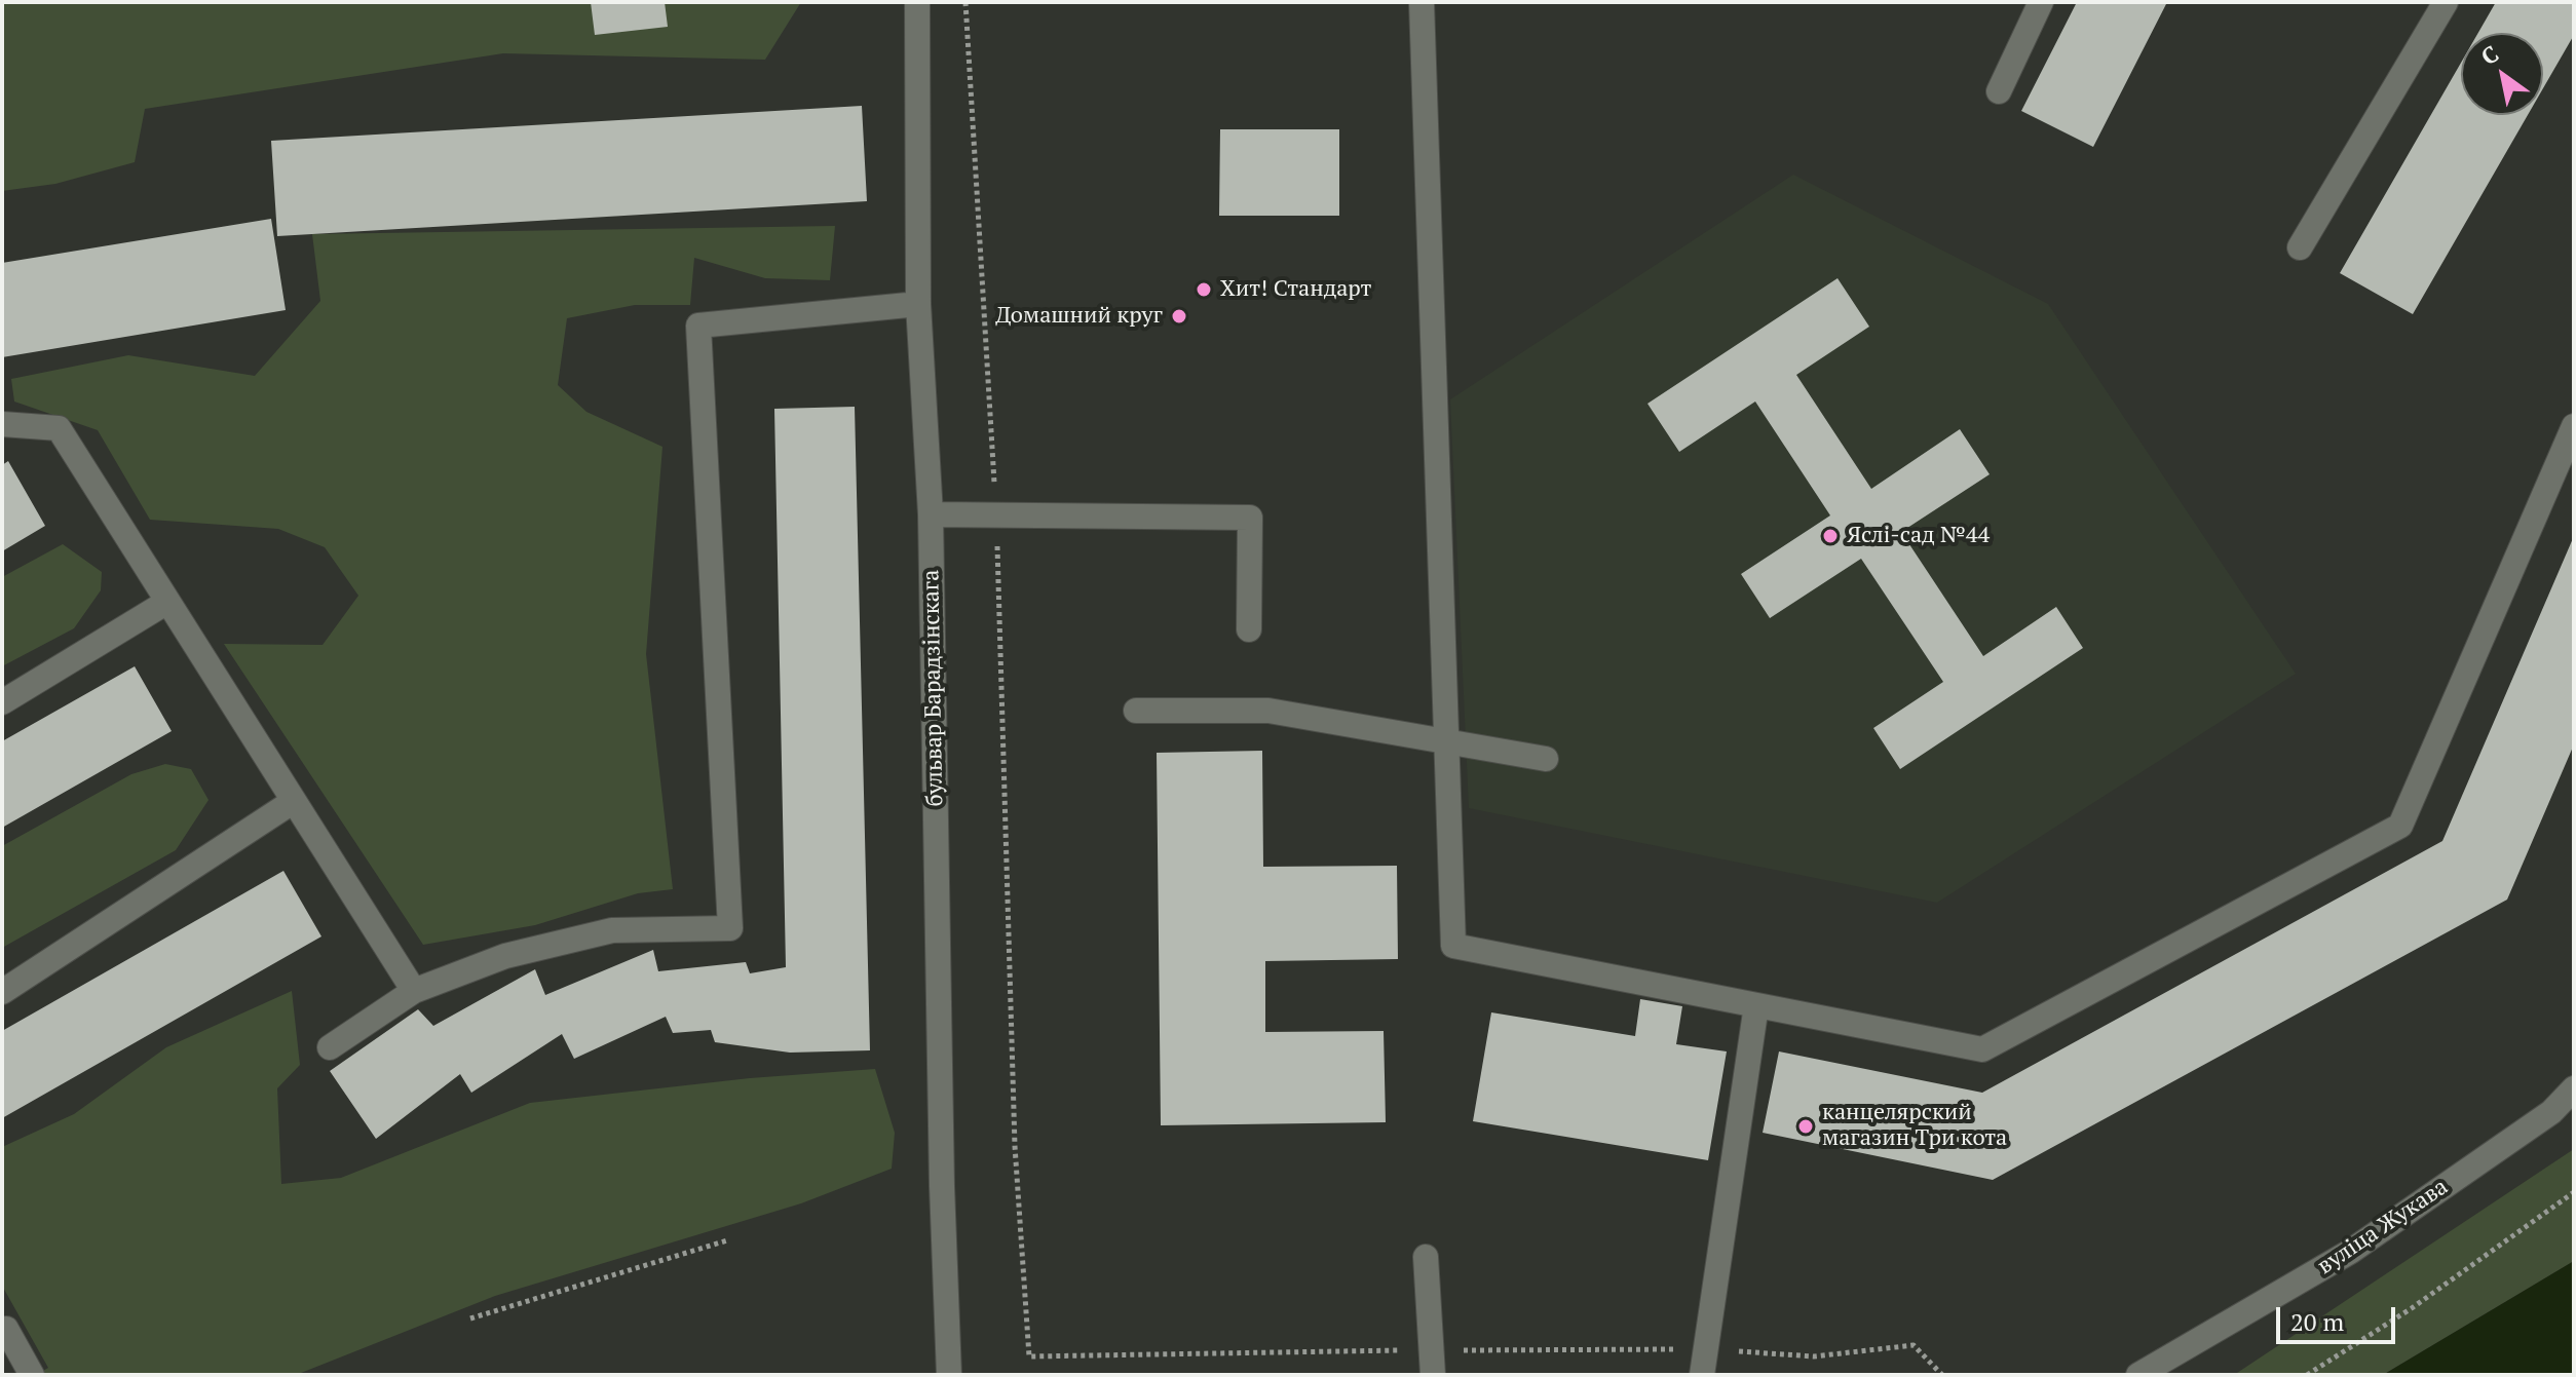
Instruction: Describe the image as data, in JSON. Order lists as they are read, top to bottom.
{
  "streets": {
    "street": ["бульвар Барадзінскага", "вуліца Жукава"]
  },
  "places": [
    "Хит! Стандарт",
    "Домашний круг",
    "Яслі-сад №44",
    "канцелярский магазин Три кота"
  ],
  "scale_bar": "20 m",
  "north": "top left"
}
